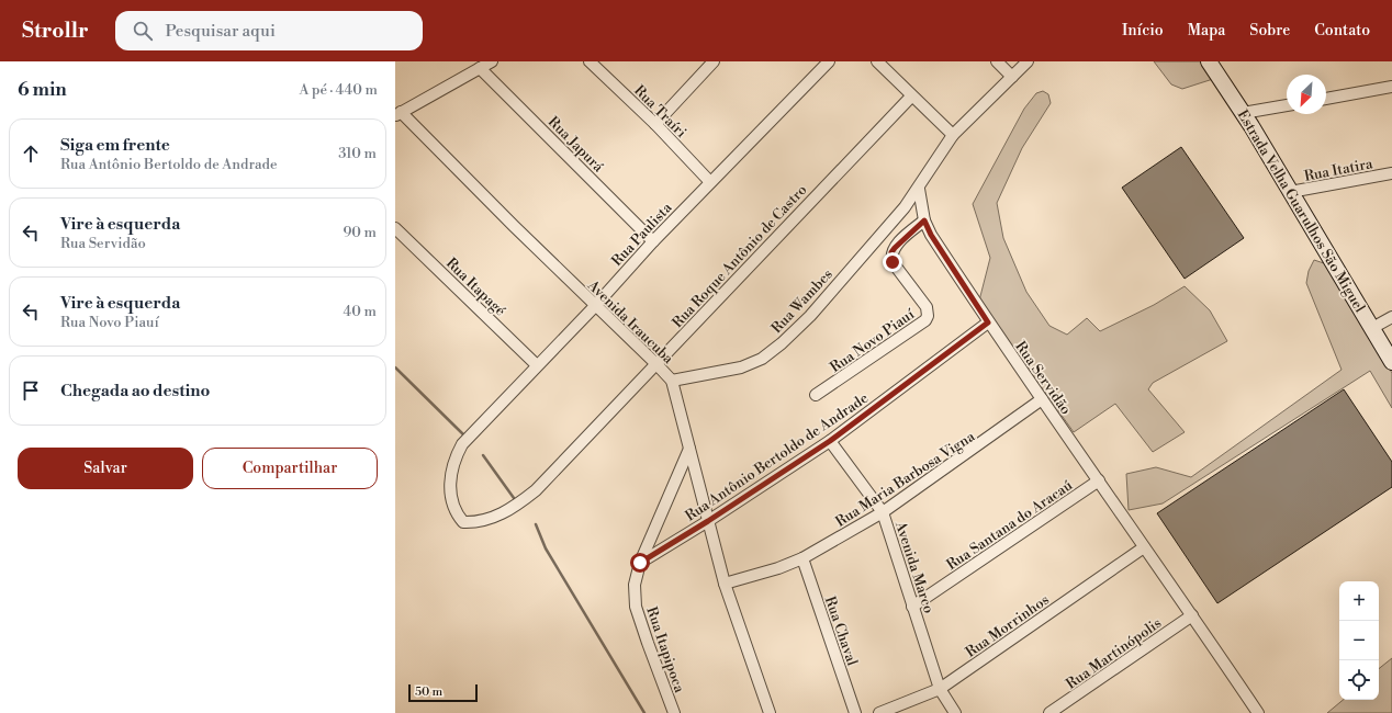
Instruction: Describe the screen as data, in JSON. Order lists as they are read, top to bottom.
{
  "streets": {
    "street": [
      "Rua Traíri",
      "Rua Japurá",
      "Rua Itatira",
      "Estrada Velha Guarulhos São Miguel",
      "Rua Paulista",
      "Rua Roque Antônio de Castro",
      "Rua Itapagé",
      "Rua Wambes",
      "Avenida Iraucuba",
      "Rua Novo Piauí",
      "Rua Servidão",
      "Rua Antônio Bertoldo de Andrade",
      "Rua Maria Barbosa Vigna",
      "Rua Santana do Aracaú",
      "Avenida Marco",
      "Rua Morrinhos",
      "Rua Chaval",
      "Rua Itapipoca",
      "Rua Martinópolis"
    ]
  },
  "crossings": [
    ["Rua Traíri", "Rua Paulista"],
    ["Rua Japurá", "Rua Paulista"],
    ["Rua Itatira", "Estrada Velha Guarulhos São Miguel"],
    ["Rua Paulista", "Rua Roque Antônio de Castro"],
    ["Rua Paulista", "Rua Itapagé"],
    ["Rua Paulista", "Avenida Iraucuba"],
    ["Rua Roque Antônio de Castro", "Avenida Iraucuba"],
    ["Rua Wambes", "Avenida Iraucuba"],
    ["Rua Wambes", "Rua Servidão"],
    ["Avenida Iraucuba", "Rua Antônio Bertoldo de Andrade"],
    ["Avenida Iraucuba", "Rua Maria Barbosa Vigna"],
    ["Avenida Iraucuba", "Rua Itapipoca"],
    ["Rua Novo Piauí", "Rua Servidão"],
    ["Rua Servidão", "Rua Antônio Bertoldo de Andrade"],
    ["Rua Servidão", "Rua Maria Barbosa Vigna"],
    ["Rua Servidão", "Rua Santana do Aracaú"],
    ["Rua Servidão", "Rua Morrinhos"],
    ["Rua Servidão", "Rua Martinópolis"],
    ["Rua Antônio Bertoldo de Andrade", "Avenida Marco"],
    ["Rua Antônio Bertoldo de Andrade", "Rua Itapipoca"],
    ["Rua Maria Barbosa Vigna", "Avenida Marco"],
    ["Rua Maria Barbosa Vigna", "Rua Chaval"],
    ["Rua Santana do Aracaú", "Avenida Marco"],
    ["Avenida Marco", "Rua Morrinhos"]
  ],
  "scale_bar": "50 m",
  "north": "bottom left",
  "page": {
    "header": "Strollr",
    "search": "Pesquisar aqui",
    "nav": [
      "Início",
      "Mapa",
      "Sobre",
      "Contato"
    ],
    "heading": ["6 min", "A pé · 440 m"],
    "list": [
      ["Siga em frente", "Rua Antônio Bertoldo de Andrade", "310 m"],
      ["Vire à esquerda", "Rua Servidão", "90 m"],
      ["Vire à esquerda", "Rua Novo Piauí", "40 m"],
      "Chegada ao destino"
    ],
    "buttons": ["Salvar", "Compartilhar"],
    "map_buttons": ["+", "−"],
    "scale": "50 m"
  }
}
